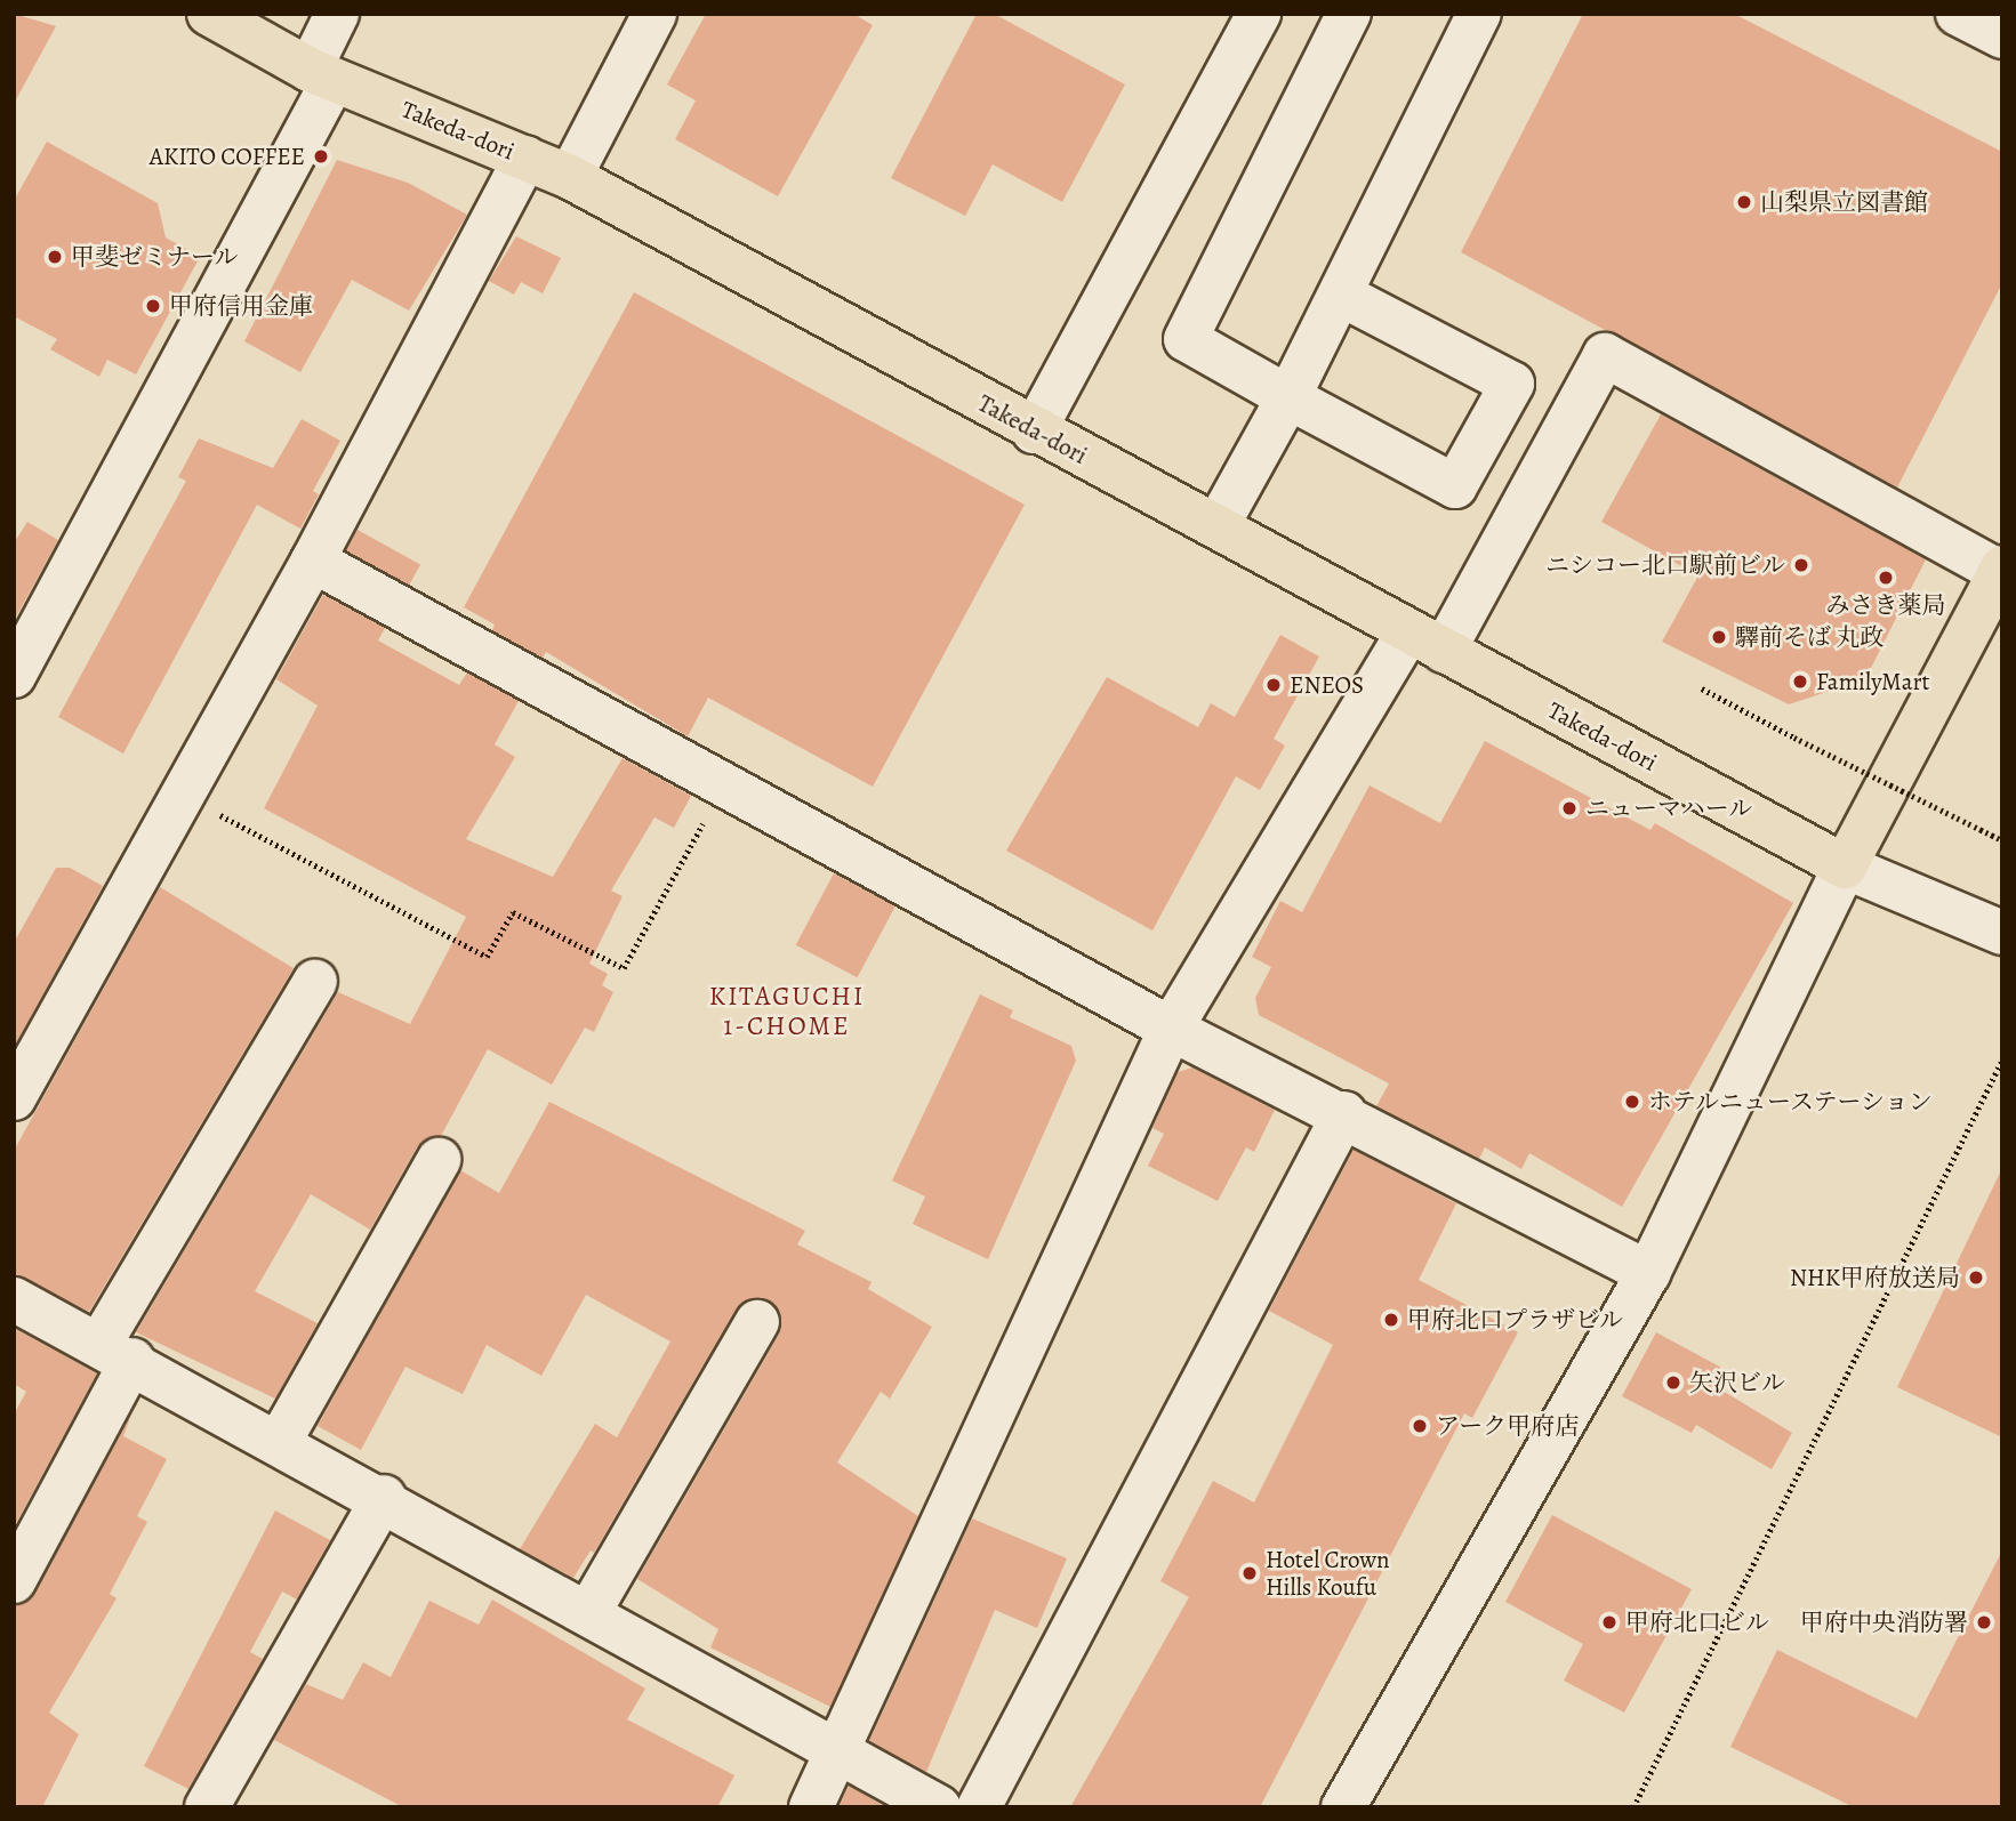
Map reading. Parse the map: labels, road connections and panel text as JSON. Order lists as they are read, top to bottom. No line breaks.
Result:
{"streets":{"main road":["Takeda-dori"]},"districts":["KITAGUCHI 1-CHOME"],"places":["AKITO COFFEE","山梨県立図書館","甲斐ゼミナール","甲府信用金庫","ニシコー北口駅前ビル","みさき薬局","驛前そば 丸政","FamilyMart","ENEOS","ニューマハール","ホテルニューステーション","NHK甲府放送局","甲府北口プラザビル","矢沢ビル","アーク甲府店","Hotel Crown Hills Koufu","甲府北口ビル","甲府中央消防署"]}
